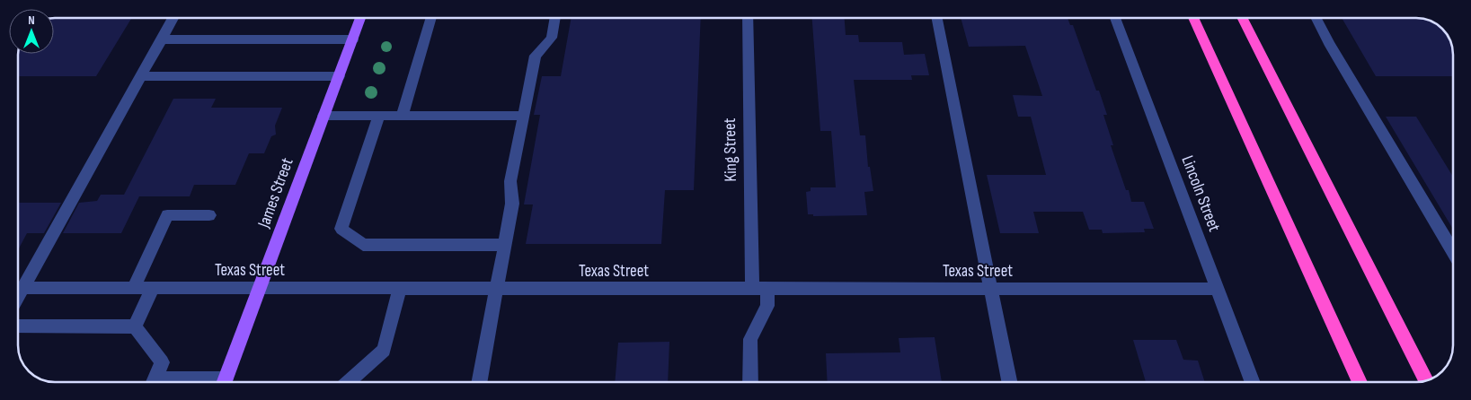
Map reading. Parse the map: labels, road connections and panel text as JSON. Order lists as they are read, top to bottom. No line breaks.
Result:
{"streets":{"main road":["James Street"],"street":["King Street","Lincoln Street","Texas Street"]},"crossings":[["King Street","Texas Street"],["James Street","Texas Street"],["Lincoln Street","Texas Street"]],"north":"top"}
